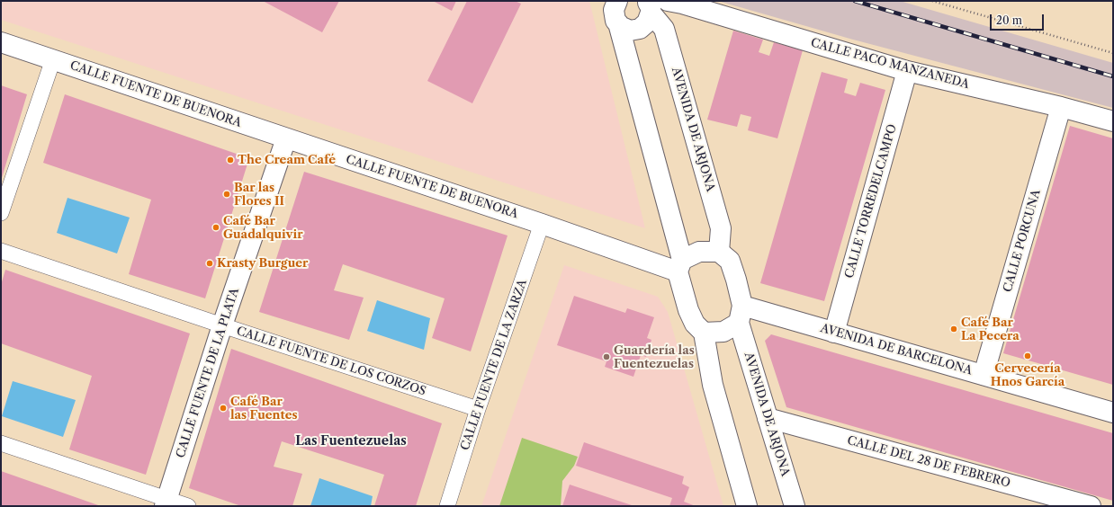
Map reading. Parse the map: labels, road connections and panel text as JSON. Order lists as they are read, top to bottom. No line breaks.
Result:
{"streets":{"street":["CALLE PACO MANZANEDA","CALLE FUENTE DE BUENORA","AVENIDA DE ARJONA","CALLE TORREDELCAMPO","CALLE PORCUNA","AVENIDA DE BARCELONA","CALLE FUENTE DE LOS CORZOS","CALLE FUENTE DE LA ZARZA","CALLE FUENTE DE LA PLATA","CALLE DEL 28 DE FEBRERO"]},"crossings":[["CALLE PACO MANZANEDA","CALLE TORREDELCAMPO"],["CALLE PACO MANZANEDA","CALLE PORCUNA"],["CALLE FUENTE DE BUENORA","AVENIDA DE ARJONA"],["CALLE FUENTE DE BUENORA","AVENIDA DE BARCELONA"],["CALLE FUENTE DE BUENORA","CALLE FUENTE DE LA ZARZA"],["CALLE FUENTE DE BUENORA","CALLE FUENTE DE LA PLATA"],["AVENIDA DE ARJONA","AVENIDA DE BARCELONA"],["AVENIDA DE ARJONA","CALLE DEL 28 DE FEBRERO"],["CALLE TORREDELCAMPO","AVENIDA DE BARCELONA"],["CALLE PORCUNA","AVENIDA DE BARCELONA"],["CALLE FUENTE DE LOS CORZOS","CALLE FUENTE DE LA ZARZA"],["CALLE FUENTE DE LOS CORZOS","CALLE FUENTE DE LA PLATA"]],"districts":["Las Fuentezuelas"],"places":["The Cream Café","Bar las Flores II","Café Bar Guadalquivir","Krasty Burguer","Café Bar La Pecera","Cervecería Hnos García","Guardería las Fuentezuelas","Café Bar las Fuentes"],"scale_bar":"20 m"}
